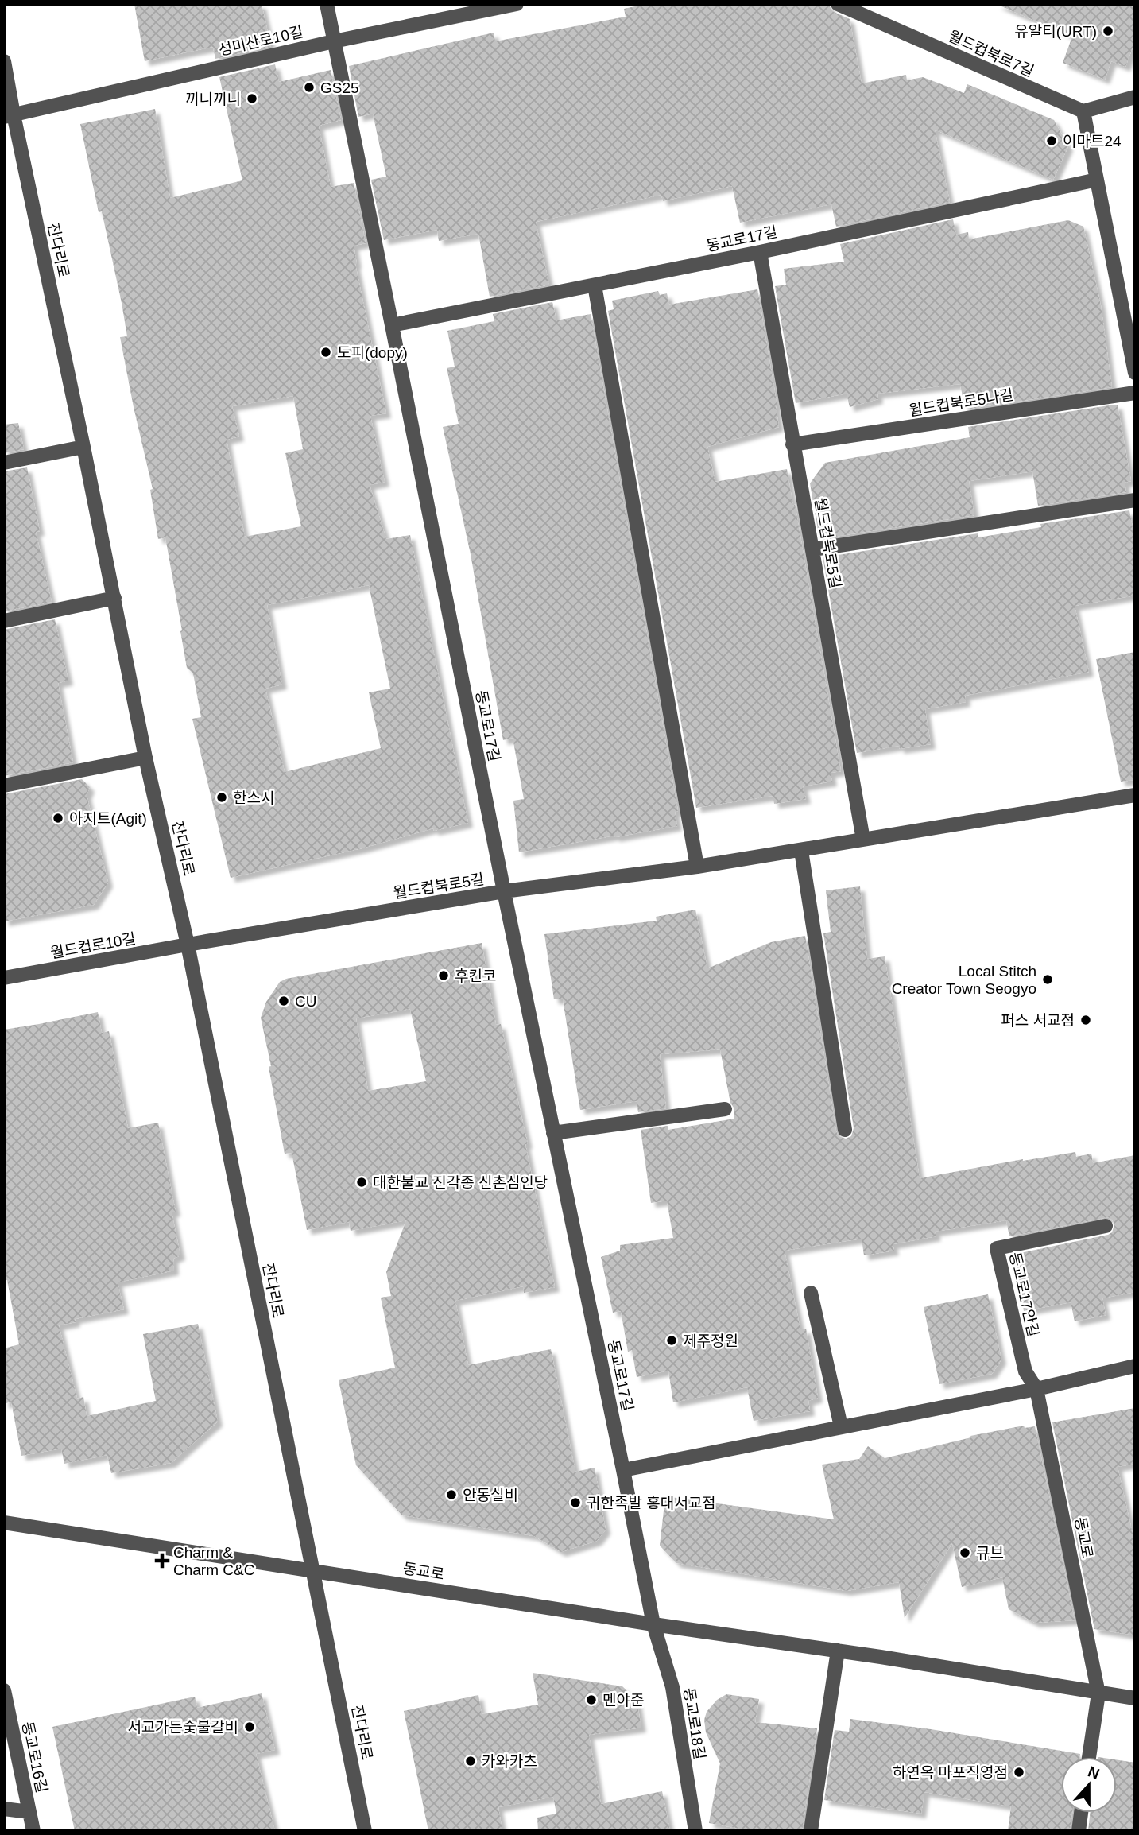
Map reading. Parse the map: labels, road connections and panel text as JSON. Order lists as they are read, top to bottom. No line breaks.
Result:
{"streets":{"street":["성미산로10길","월드컵북로7길","동교로17길","잔다리로","월드컵북로5나길","월드컵북로5길","월드컵로10길","동교로17안길","동교로","동교로18길","동교로16길"]},"crossings":[["성미산로10길","동교로17길"],["성미산로10길","잔다리로"],["동교로17길","월드컵북로5길"],["동교로17길","동교로"],["동교로17길","동교로18길"],["잔다리로","월드컵북로5길"],["잔다리로","월드컵로10길"],["잔다리로","동교로"],["월드컵북로5나길","월드컵북로5길"],["월드컵북로5길","월드컵로10길"],["동교로17안길","동교로"],["동교로","동교로18길"]],"places":{"other":["유알티(URT)","GS25","끼니끼니","이마트24","도피(dopy)","한스시","아지트(Agit)","후킨코","Local Stitch Creator Town Seogyo","CU","퍼스 서교점","대한불교 진각종 신촌심인당","제주정원","안동실비","귀한족발 홍대서교점","큐브","멘야준","서교가든숯불갈비","카와카츠","하연옥 마포직영점"],"health":["Charm & Charm C&C"]},"north":"top"}
